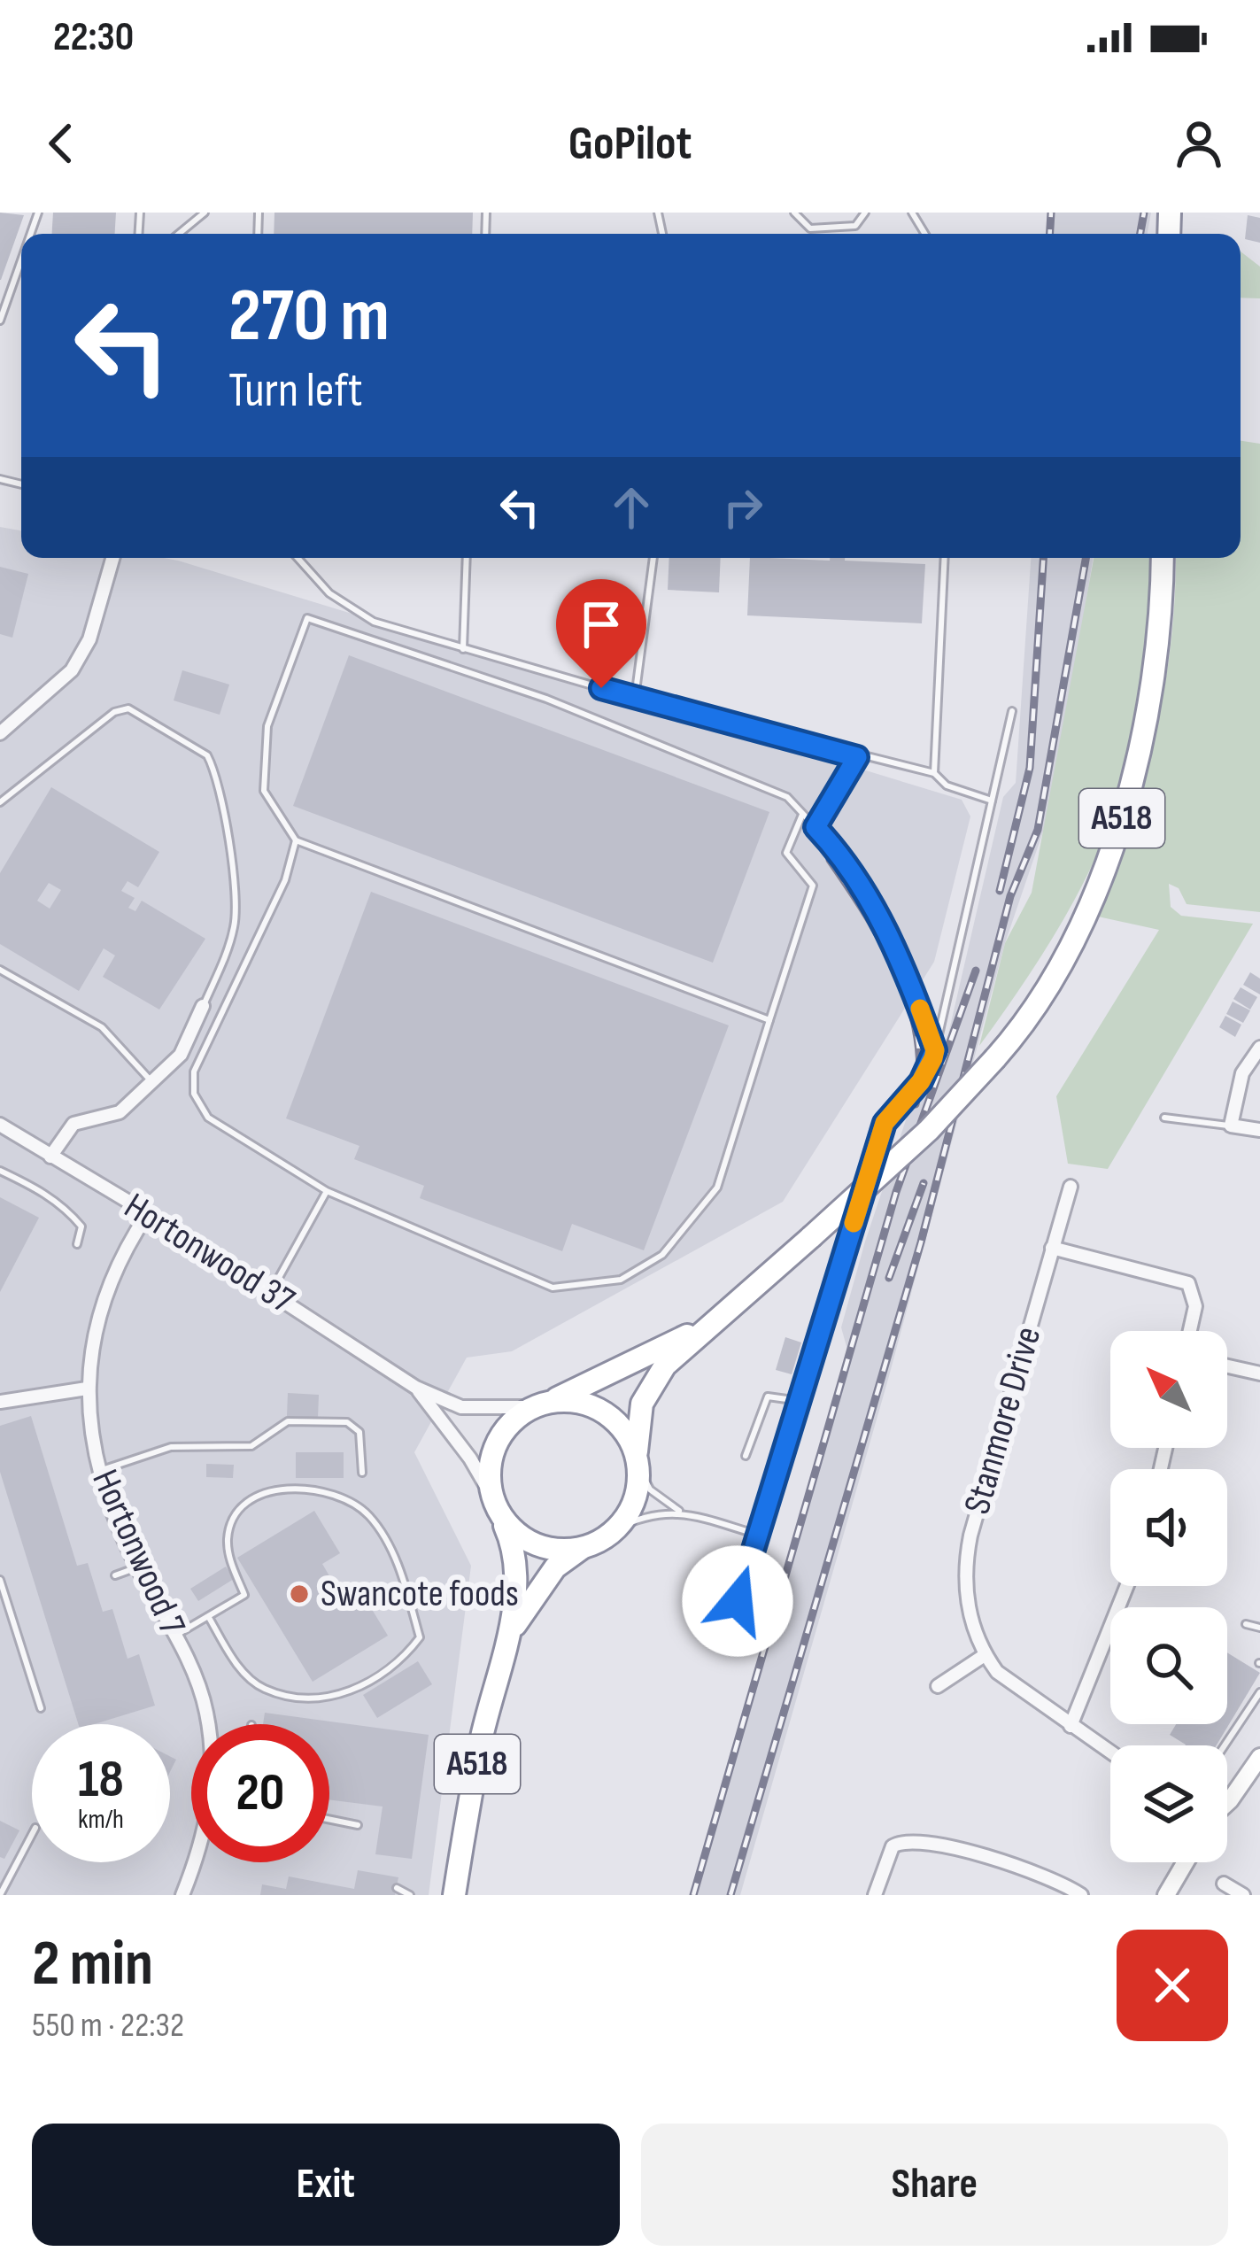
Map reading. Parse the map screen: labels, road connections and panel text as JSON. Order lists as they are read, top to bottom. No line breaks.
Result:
{"streets":{"highway":["A518"],"street":["Hortonwood 37","Stanmore Drive","Hortonwood 7"]},"crossings":[["A518","Hortonwood 37"],["Hortonwood 37","Hortonwood 7"]],"places":["Swancote foods"],"north":"top left","page":{"status":"22:30","header":"GoPilot","turn":["270 m","Turn left"],"speed":"18 km/h","limit":"20","heading":["2 min","550 m · 22:32"],"buttons":["Exit","Share"]}}
